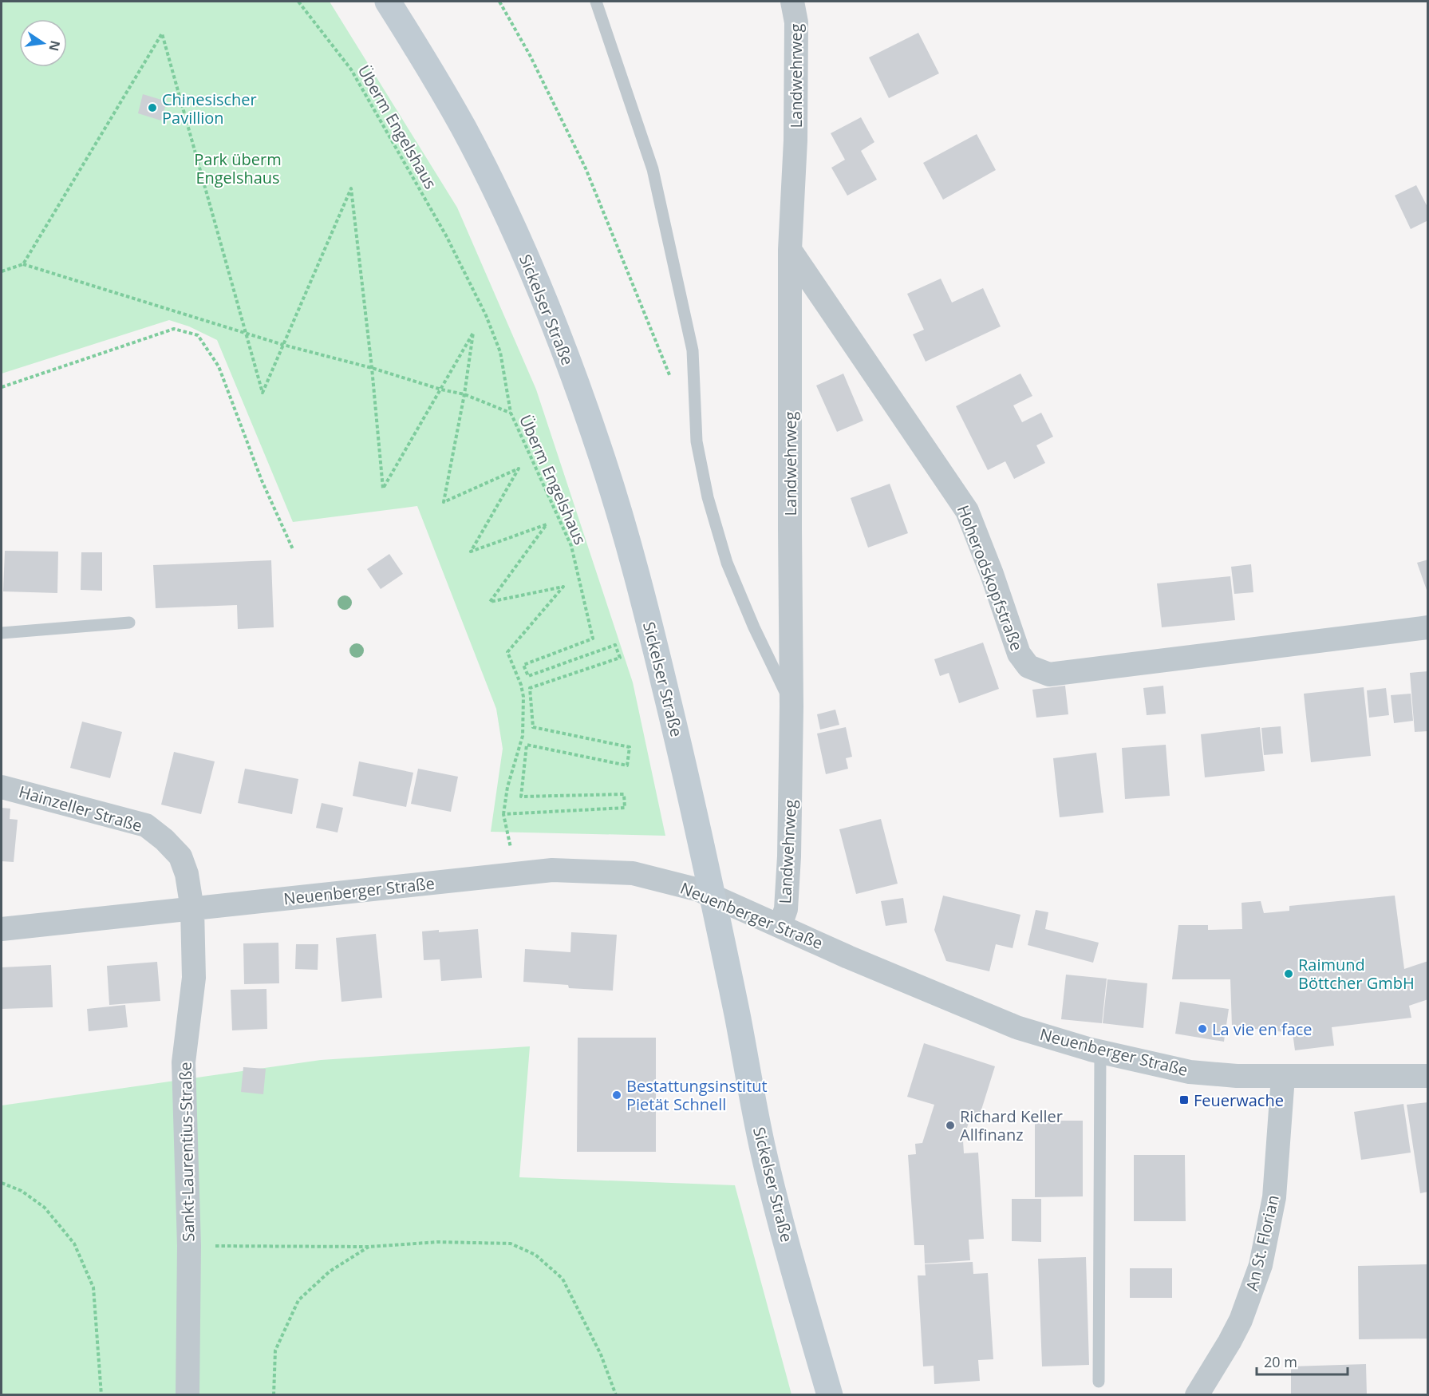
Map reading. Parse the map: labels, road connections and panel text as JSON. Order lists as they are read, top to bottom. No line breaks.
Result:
{"streets":{"main road":["Sickelser Straße"],"street":["Landwehrweg","Hoherodskopfstraße","Hainzeller Straße","Neuenberger Straße","Sankt-Laurentius-Straße","An St. Florian"],"path":["Überm Engelshaus"]},"crossings":[["Landwehrweg","Hoherodskopfstraße"],["Landwehrweg","Neuenberger Straße"],["Hainzeller Straße","Neuenberger Straße"],["Hainzeller Straße","Sankt-Laurentius-Straße"],["Neuenberger Straße","Sankt-Laurentius-Straße"],["Neuenberger Straße","An St. Florian"]],"parks":["Park überm Engelshaus"],"places":{"other":["Chinesischer Pavillion","Raimund Böttcher GmbH","La vie en face","Bestattungsinstitut Pietät Schnell","Richard Keller Allfinanz"],"transit":["Feuerwache"]},"scale_bar":"20 m","north":"right"}
